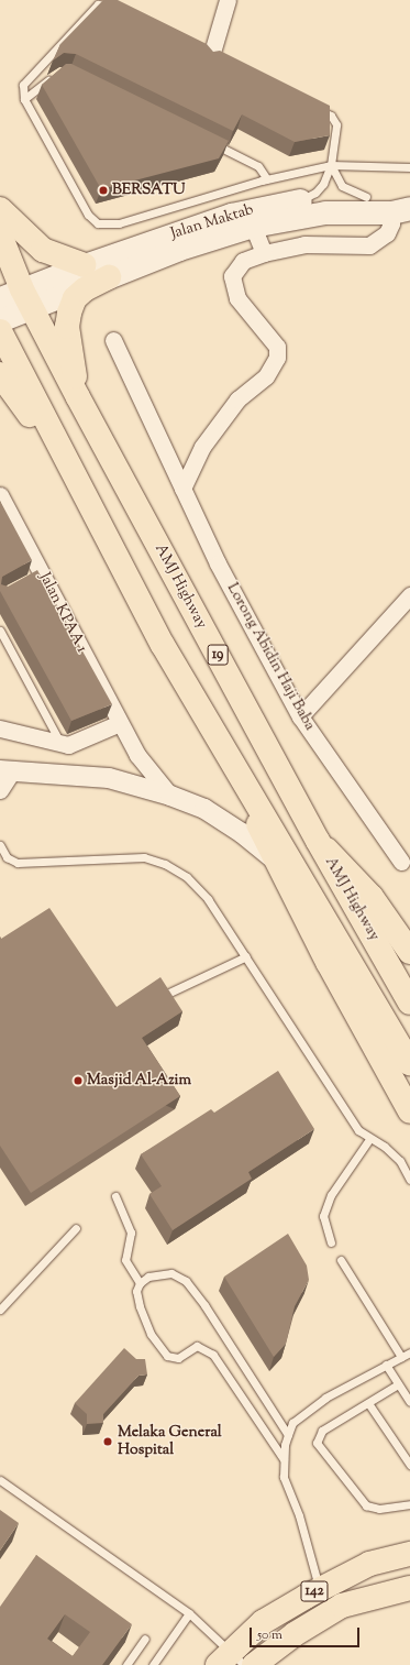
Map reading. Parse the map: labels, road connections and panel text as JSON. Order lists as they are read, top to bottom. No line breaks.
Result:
{"streets":{"main road":["Jalan Maktab","AMJ Highway","19","142"],"street":["Jalan KPAA 1","Lorong Abidin Haji Baba"]},"crossings":[["Jalan Maktab","AMJ Highway"]],"places":["BERSATU","Masjid Al-Azim","Melaka General Hospital"],"scale_bar":"50 m"}
